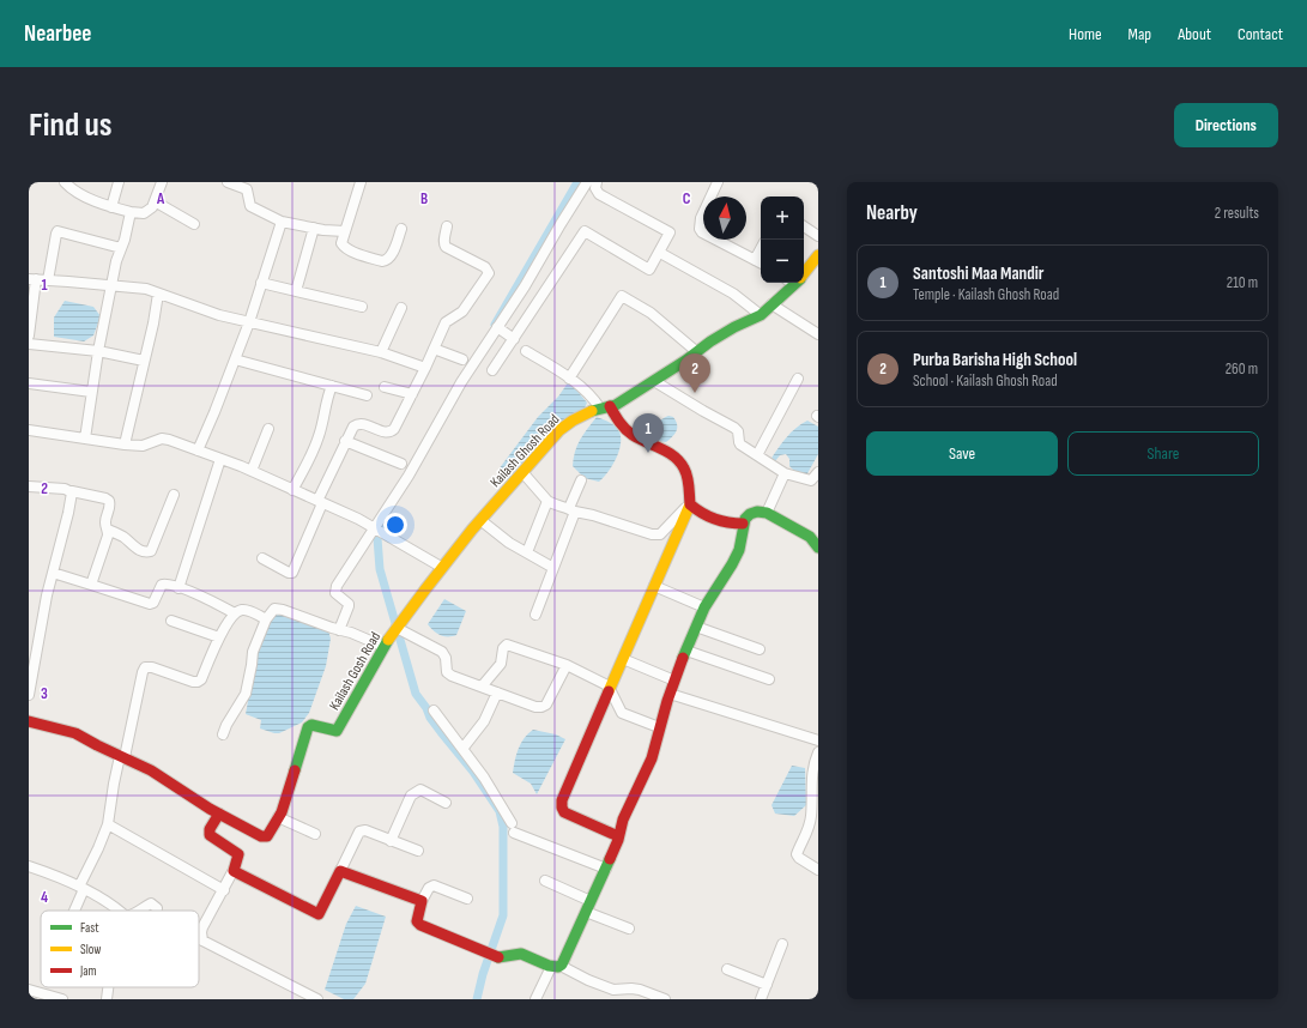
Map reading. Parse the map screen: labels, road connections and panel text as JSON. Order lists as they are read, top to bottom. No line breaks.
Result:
{"streets":{"street":["Kailash Ghosh Road","Kailash Gosh Road"]},"crossings":[["Kailash Ghosh Road","Kailash Gosh Road"]],"legend":["Fast","Slow","Jam"],"north":"top","page":{"header":"Nearbee","nav":["Home","Map","About","Contact"],"buttons":["Directions",["Save","Share"]],"title":"Find us","heading":["Nearby","2 results"],"map_buttons":["+","−"],"list":[{"mark":"1","name":"Santoshi Maa Mandir","note":"Temple · Kailash Ghosh Road","value":"210 m"},{"mark":"2","name":"Purba Barisha High School","note":"School · Kailash Ghosh Road","value":"260 m"}],"pins":["2","1"]},"grid":{"columns":["A","B","C"],"rows":["1","2","3","4"]}}
